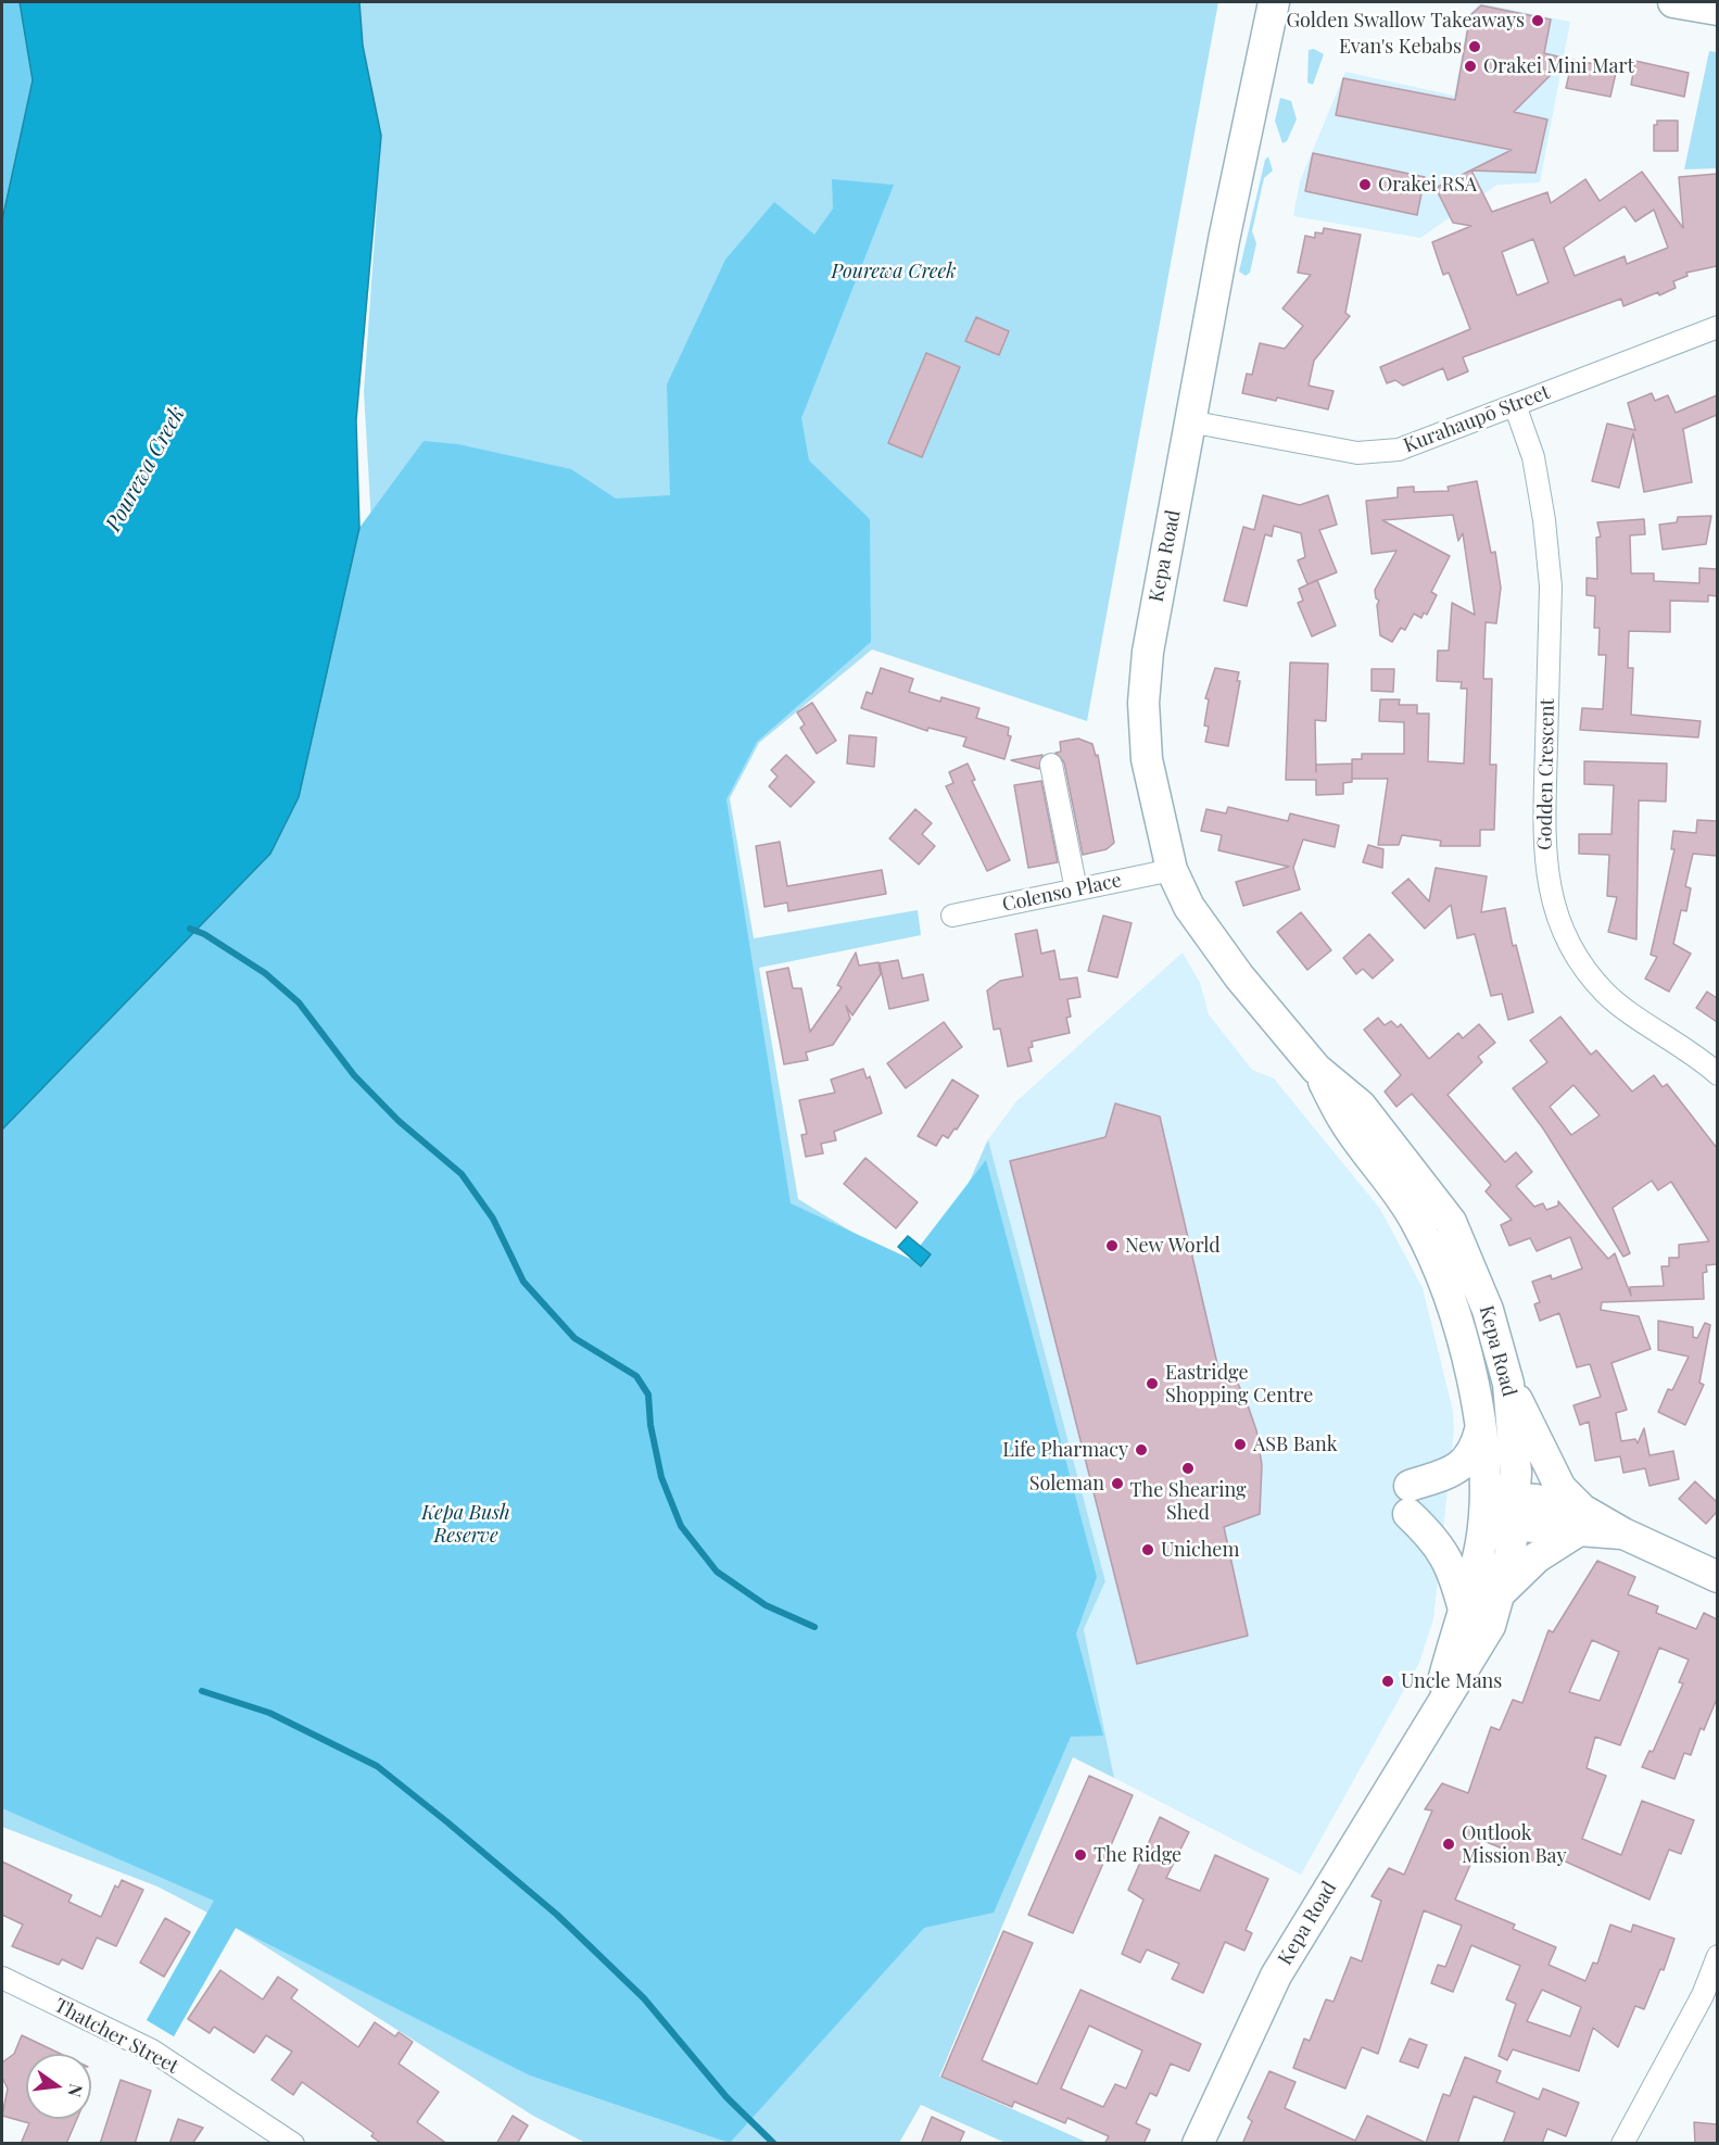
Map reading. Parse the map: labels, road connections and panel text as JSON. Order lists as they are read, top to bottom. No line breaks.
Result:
{"streets":{"main road":["Kepa Road"],"street":["Kurahaupō Street","Godden Crescent","Colenso Place","Thatcher Street"]},"crossings":[["Kurahaupō Street","Kepa Road"],["Kurahaupō Street","Godden Crescent"],["Kepa Road","Colenso Place"]],"water":["Pourewa Creek"],"parks":["Pourewa Creek","Kepa Bush Reserve"],"places":["Golden Swallow Takeaways","Evan's Kebabs","Orakei Mini Mart","Orakei RSA","New World","Eastridge Shopping Centre","ASB Bank","Life Pharmacy","The Shearing Shed","Soleman","Unichem","Uncle Mans","Outlook Mission Bay","The Ridge"],"north":"right"}
